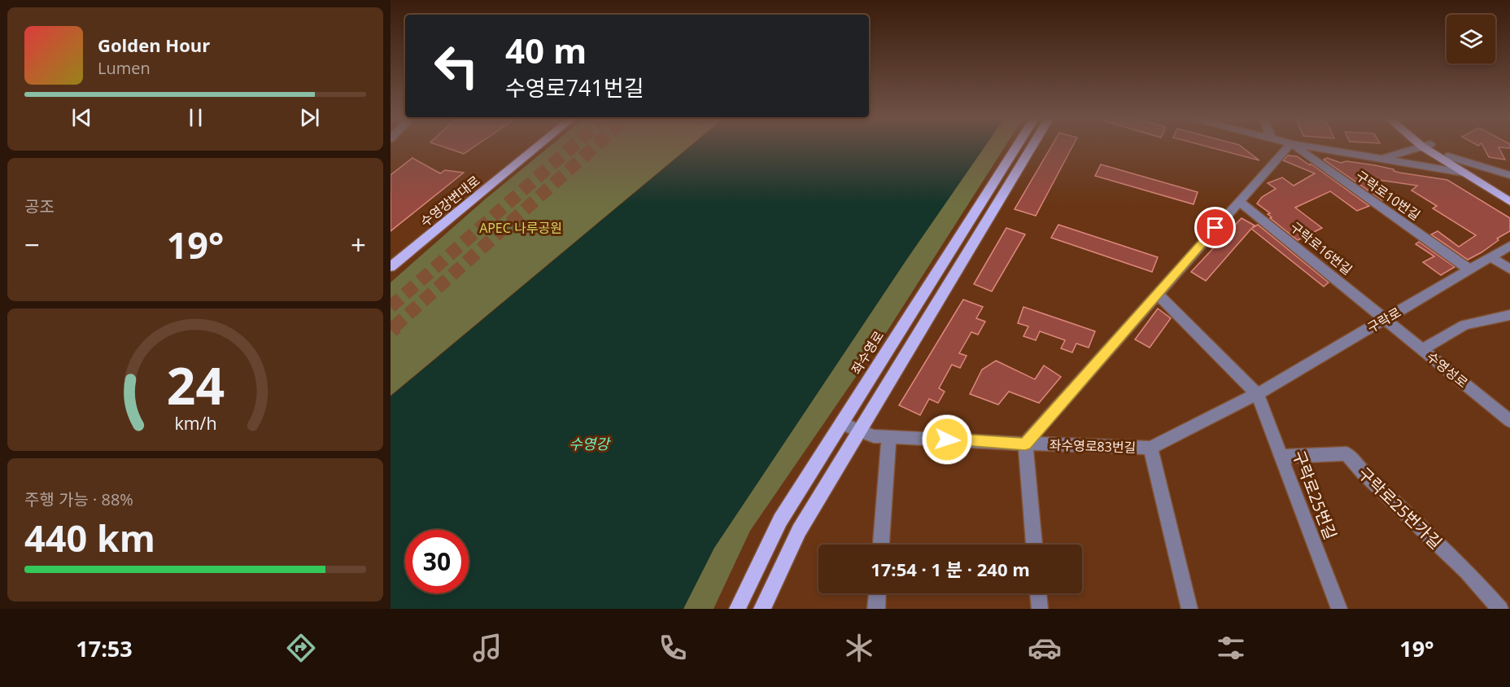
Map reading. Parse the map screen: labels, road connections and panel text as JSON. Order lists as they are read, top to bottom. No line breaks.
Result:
{"streets":{"main road":["수영강변대로","좌수영로"],"street":["구락로10번길","구락로16번길","구락로","수영성로","좌수영로83번길","구락로25번길","구락로25번가길"]},"crossings":[["구락로10번길","구락로"],["구락로16번길","구락로"],["구락로16번길","수영성로"],["구락로","수영성로"],["구락로","좌수영로83번길"],["구락로","구락로25번길"],["좌수영로","좌수영로83번길"],["구락로25번길","구락로25번가길"]],"water":["수영강"],"parks":["APEC 나루공원"],"page":{"turn":["40 m","수영로741번길"],"song":["Golden Hour","Lumen"],"tile":["공조",["주행 가능 · 88%","440 km"]],"heat":["−","19°","+"],"limit":"30","trip":"17:54 · 1 분 · 240 m","tabs":["17:53","19°"],"gauge":["24","km/h"]}}
